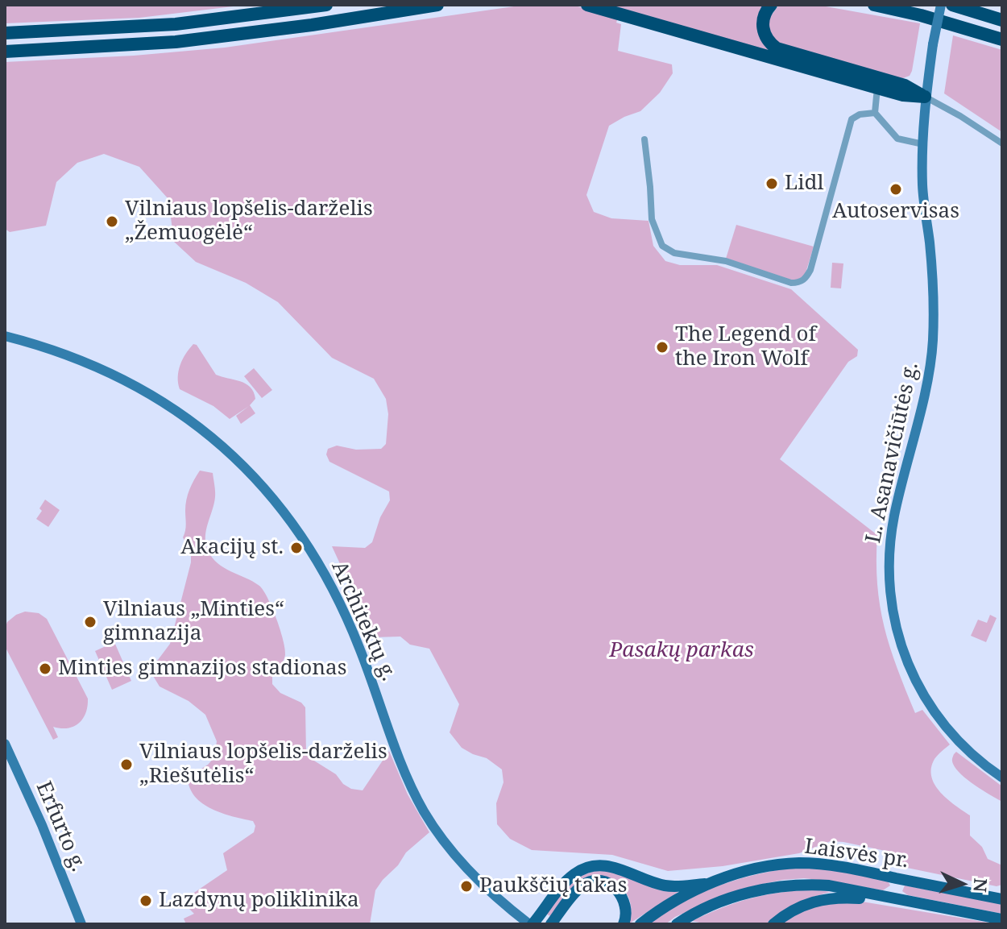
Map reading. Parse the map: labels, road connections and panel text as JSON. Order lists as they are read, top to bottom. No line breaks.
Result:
{"streets":{"main road":["Laisvės pr."],"street":["L. Asanavičiūtės g.","Architektų g.","Erfurto g."]},"parks":["Pasakų parkas"],"places":["Lidl","Autoservisas","Vilniaus lopšelis-darželis „Žemuogėlė“","The Legend of the Iron Wolf","Akacijų st.","Vilniaus „Minties“ gimnazija","Minties gimnazijos stadionas","Vilniaus lopšelis-darželis „Riešutėlis“","Paukščių takas","Lazdynų poliklinika"],"north":"right"}
